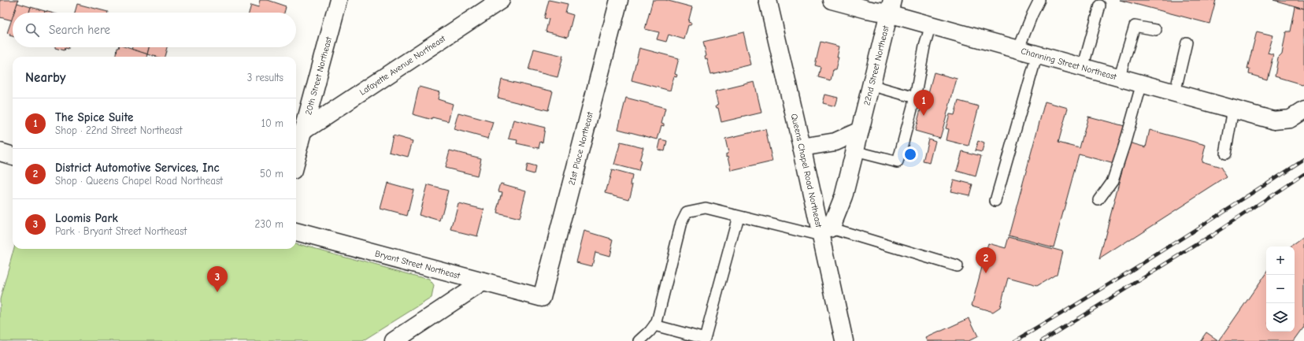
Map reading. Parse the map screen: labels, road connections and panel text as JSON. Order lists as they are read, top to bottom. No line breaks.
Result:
{"streets":{"street":["Channing Street Northeast","Lafayette Avenue Northeast","22nd Street Northeast","20th Street Northeast","21st Place Northeast","Queens Chapel Road Northeast","Bryant Street Northeast"]},"crossings":[["Channing Street Northeast","22nd Street Northeast"],["Lafayette Avenue Northeast","20th Street Northeast"],["22nd Street Northeast","Queens Chapel Road Northeast"],["21st Place Northeast","Bryant Street Northeast"]],"page":{"search":"Search here","heading":["Nearby","3 results"],"pins":["1","2","3"],"list":[{"mark":"1","name":"The Spice Suite","note":"Shop · 22nd Street Northeast","value":"10 m"},{"mark":"2","name":"District Automotive Services, Inc","note":"Shop · Queens Chapel Road Northeast","value":"50 m"},{"mark":"3","name":"Loomis Park","note":"Park · Bryant Street Northeast","value":"230 m"}],"map_buttons":["+","−"]}}
